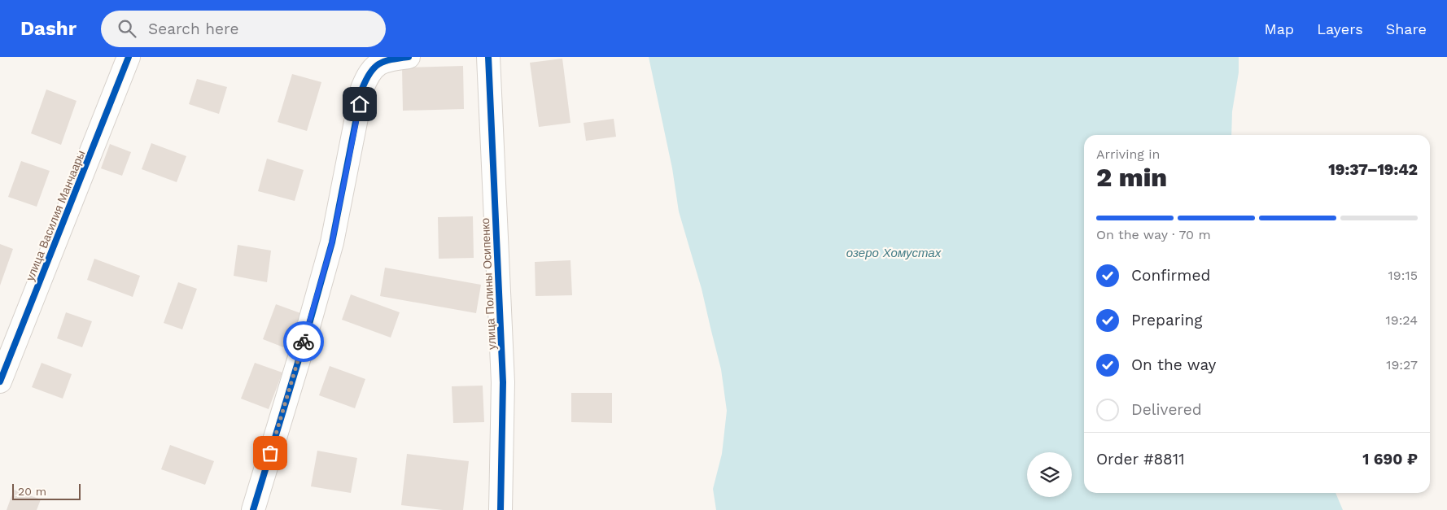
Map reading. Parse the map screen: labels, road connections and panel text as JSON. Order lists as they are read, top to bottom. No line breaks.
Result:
{"streets":{"street":["улица Василия Манчаары","улица Полины Осипенко"]},"water":["озеро Хомустах"],"scale_bar":"20 m","page":{"header":"Dashr","search":"Search here","nav":["Map","Layers","Share"],"heading":["2 min","Arriving in","19:37–19:42"],"panel":["Order #8811","1 690 ₽"],"bar":"On the way · 70 m","list":[["Confirmed","19:15"],["Preparing","19:24"],["On the way","19:27"],"Delivered"],"scale":"20 m"}}
